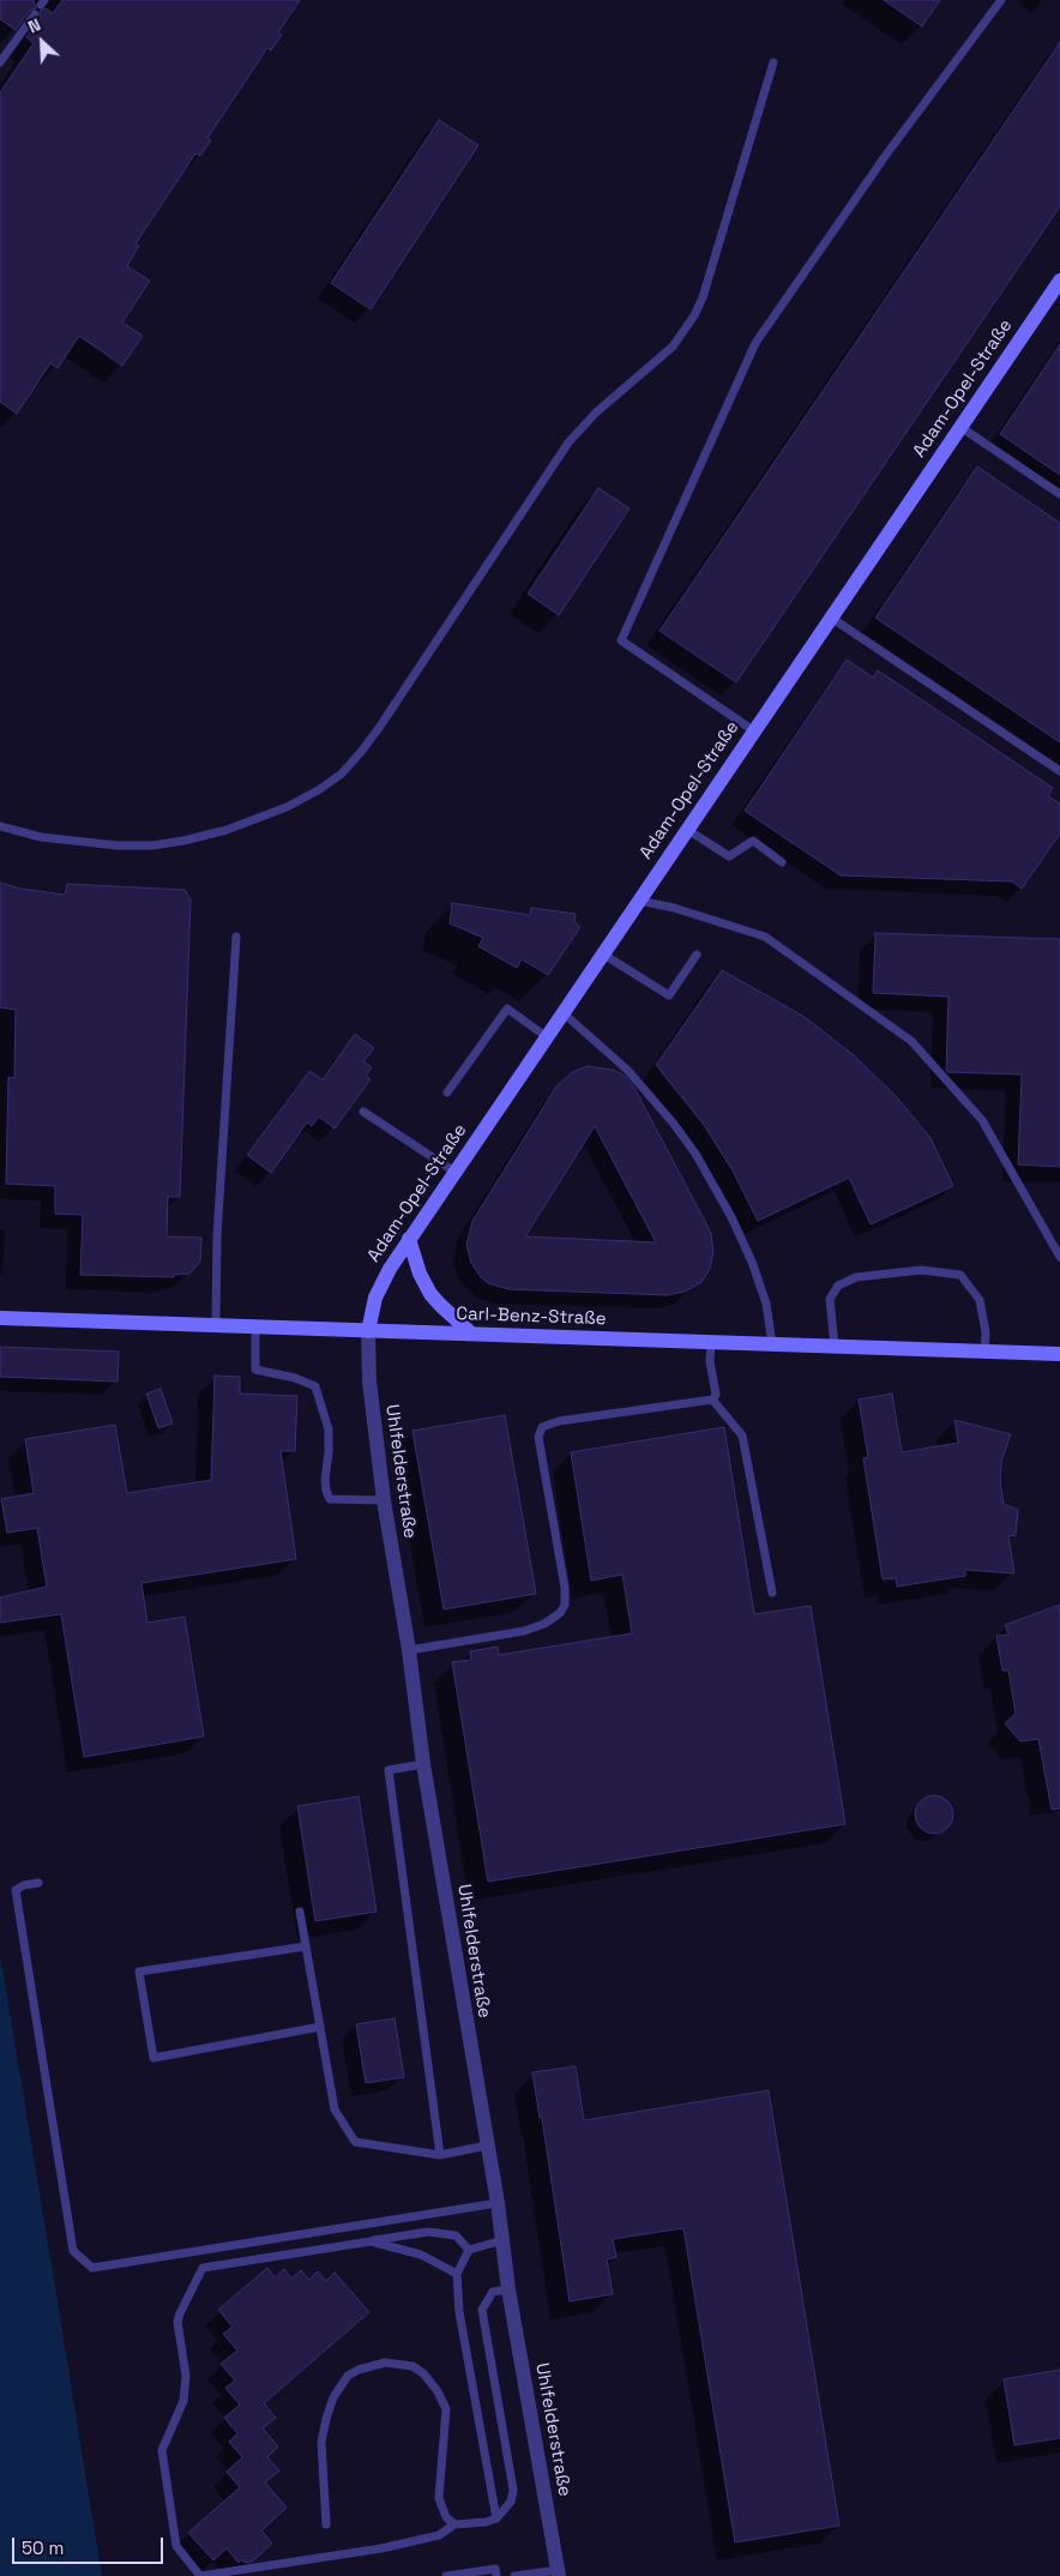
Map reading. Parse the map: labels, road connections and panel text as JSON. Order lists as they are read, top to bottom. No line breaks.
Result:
{"streets":{"main road":["Adam-Opel-Straße","Carl-Benz-Straße"],"street":["Uhlfelderstraße"]},"crossings":[["Adam-Opel-Straße","Carl-Benz-Straße"],["Adam-Opel-Straße","Uhlfelderstraße"],["Carl-Benz-Straße","Uhlfelderstraße"]],"scale_bar":"50 m","north":"top left"}
